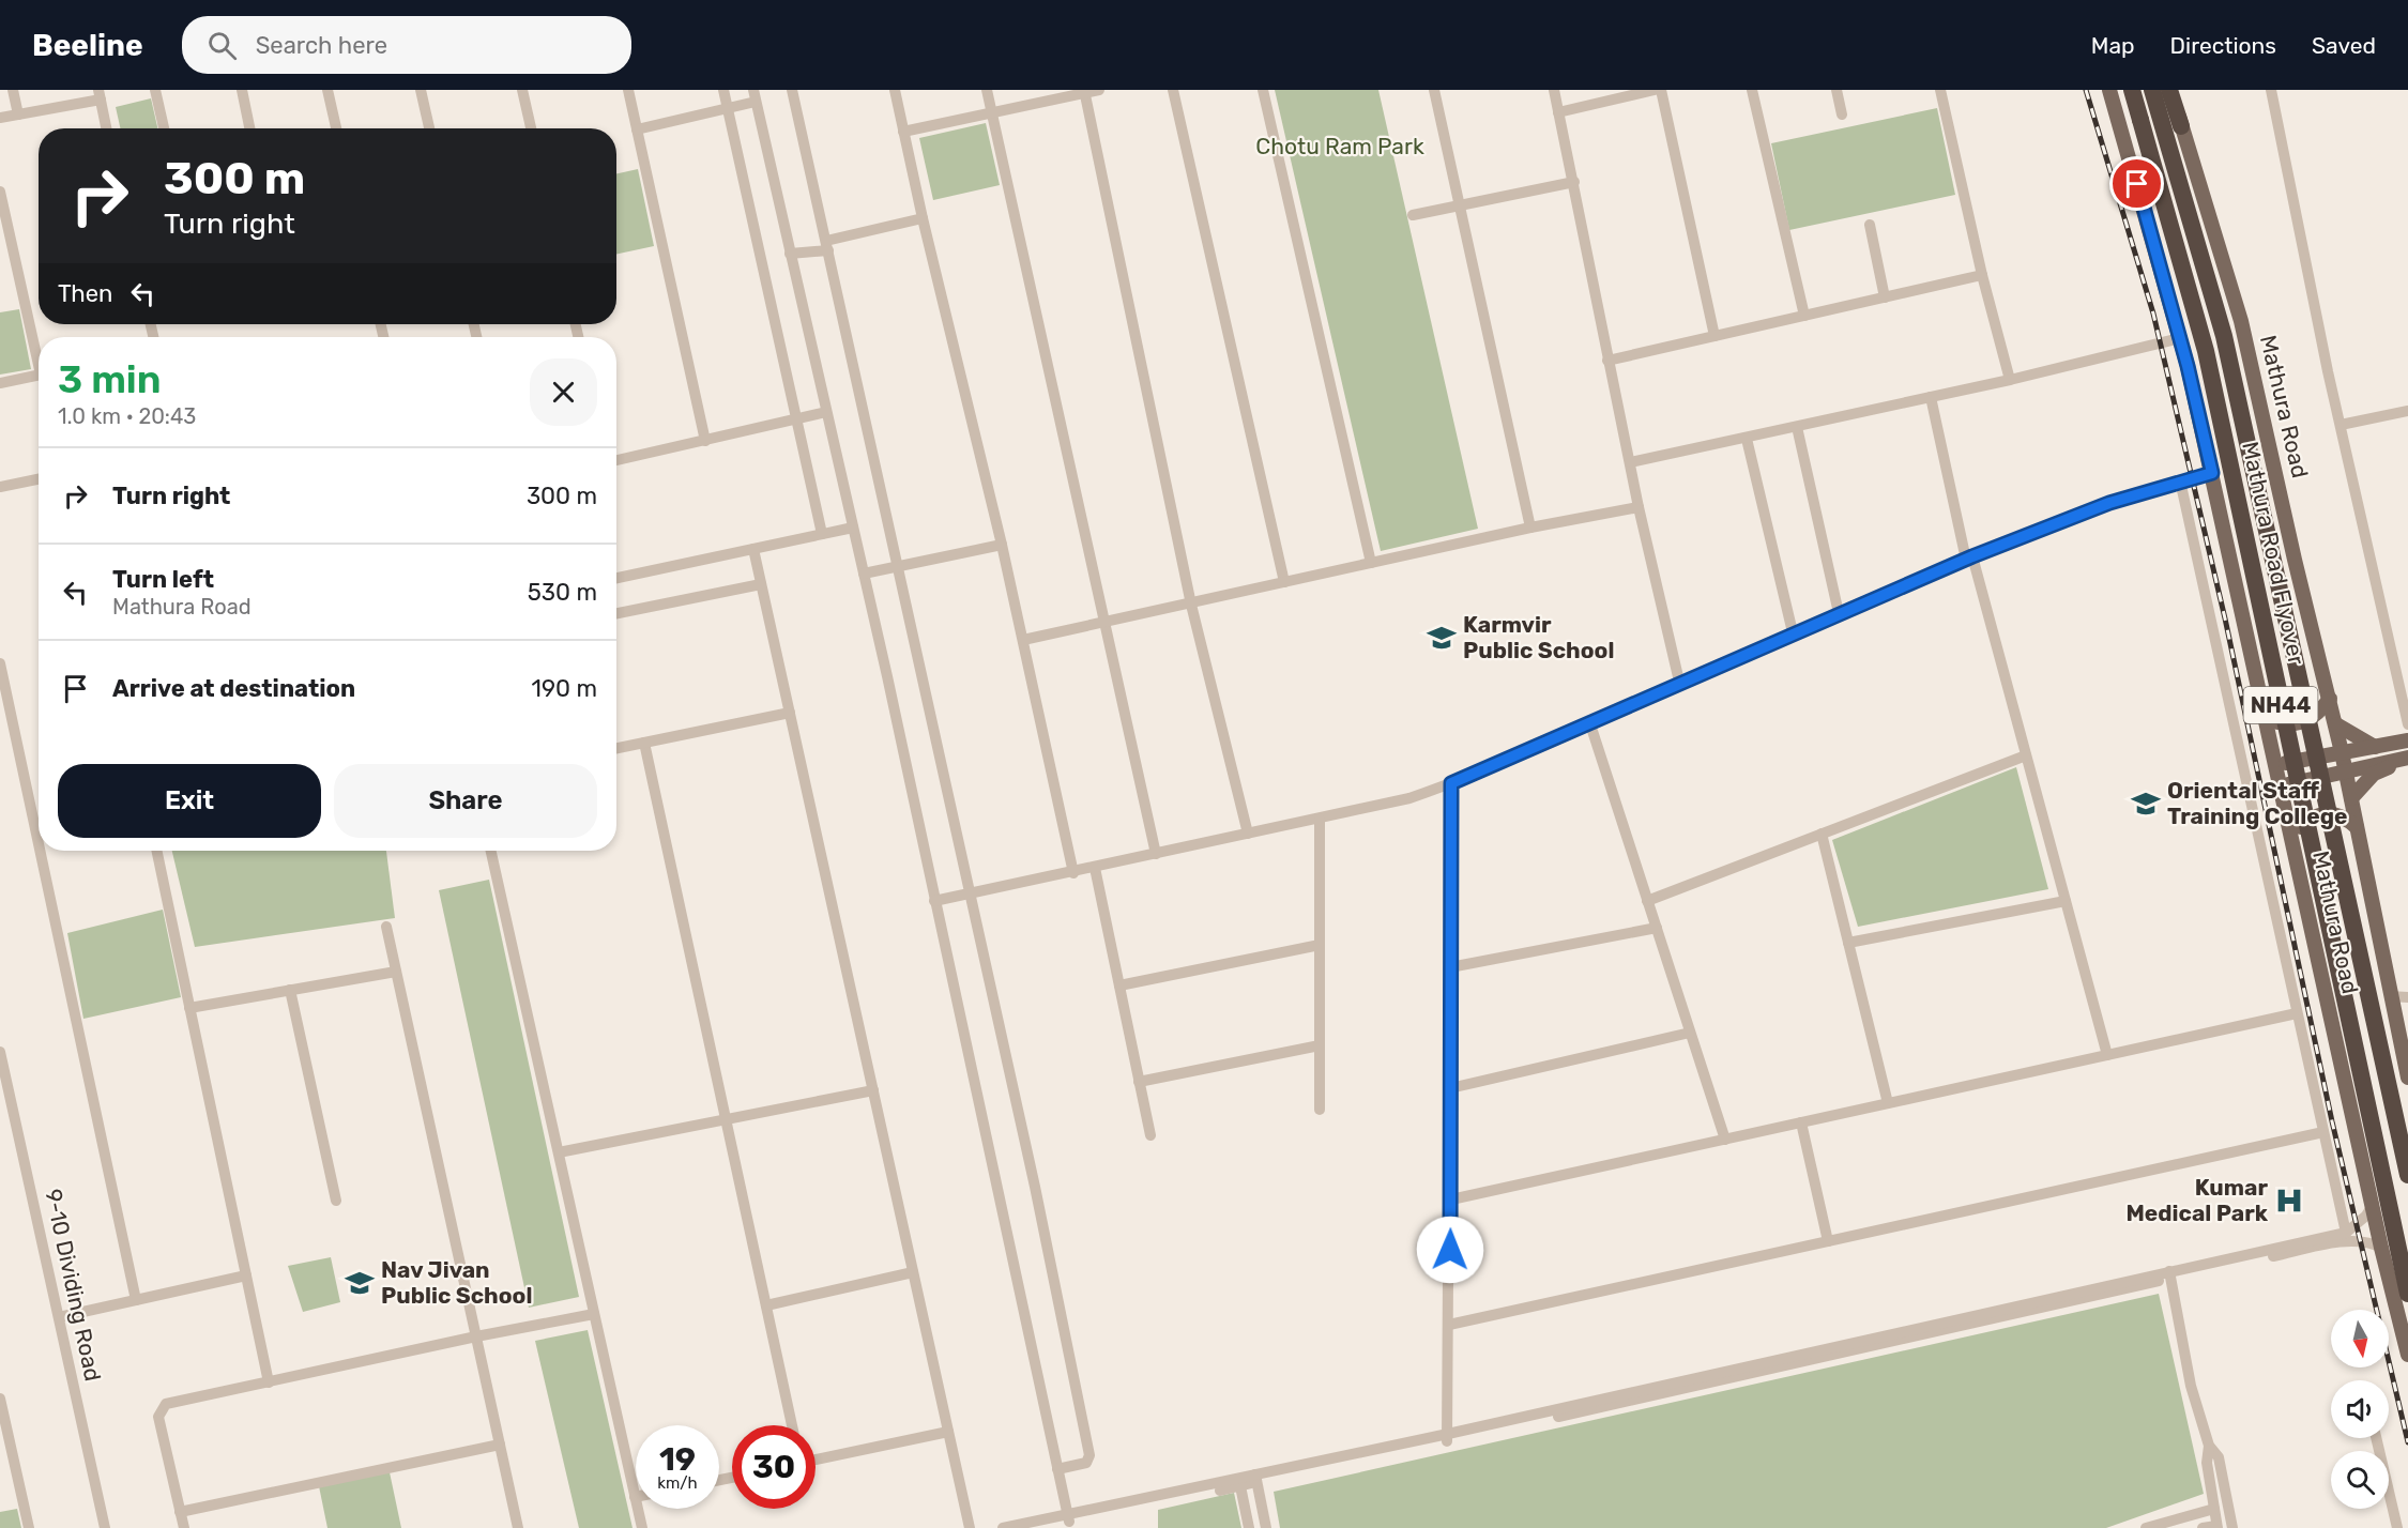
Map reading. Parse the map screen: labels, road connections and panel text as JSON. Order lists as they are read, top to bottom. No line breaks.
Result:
{"streets":{"highway":["Mathura Road Flyover","NH44"],"main road":["Mathura Road"],"street":["9-10 Dividing Road"]},"parks":["Chotu Ram Park"],"places":{"school or university":["Karmvir Public School","Oriental Staff Training College","Nav Jivan Public School"],"hospital":["Kumar Medical Park"]},"north":"bottom","page":{"header":"Beeline","search":"Search here","nav":["Map","Directions","Saved"],"turn":["300 m","Turn right"],"then":"Then","heading":["3 min","1.0 km · 20:43"],"list":[{"name":"Turn right","value":"300 m"},{"name":"Turn left","note":"Mathura Road","value":"530 m"},{"name":"Arrive at destination","value":"190 m"}],"buttons":["Exit","Share"],"speed":"19 km/h","limit":"30"}}
